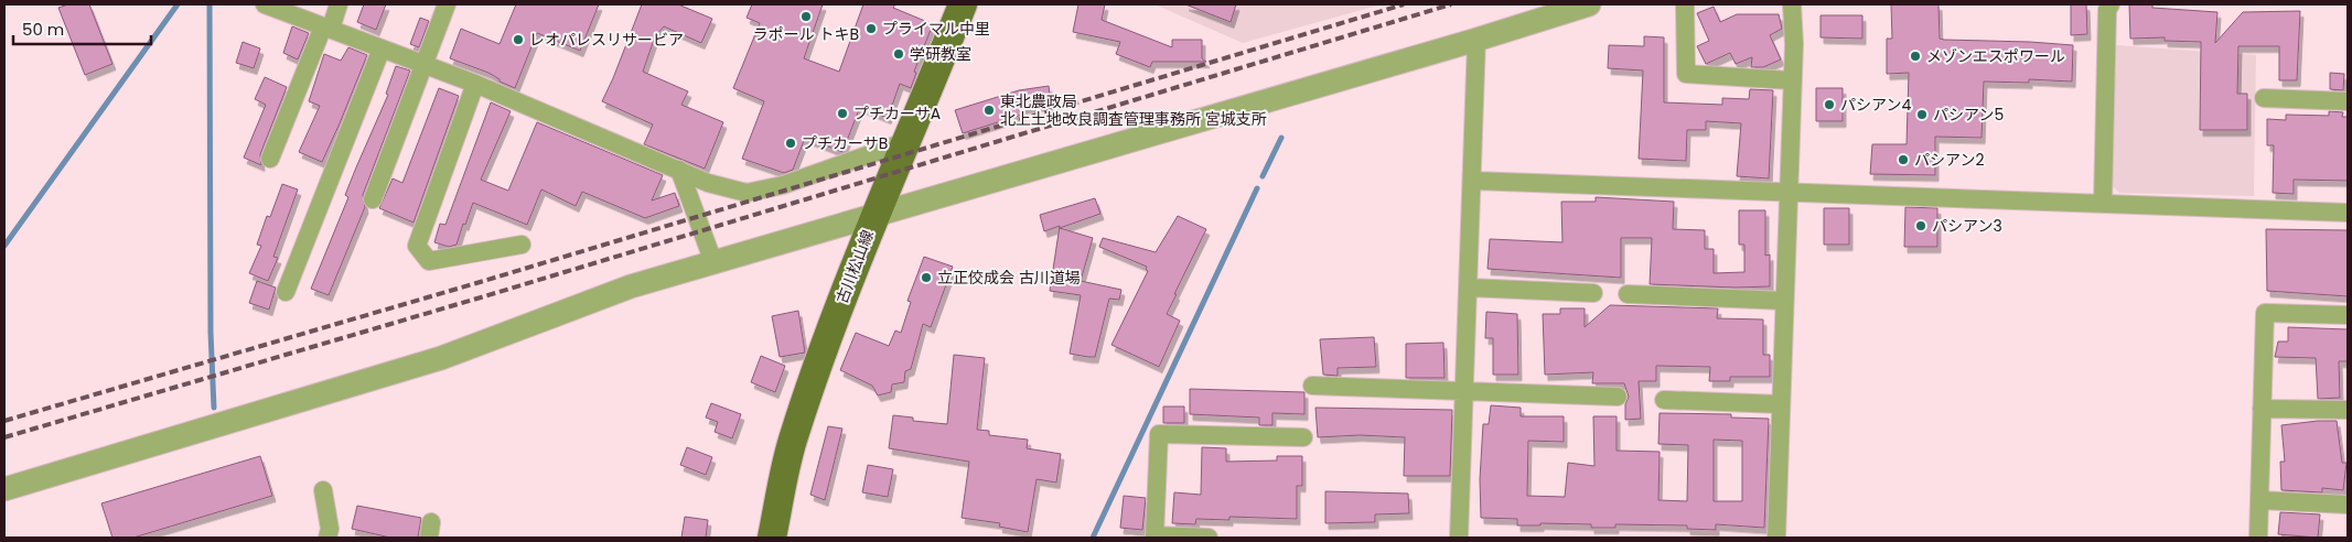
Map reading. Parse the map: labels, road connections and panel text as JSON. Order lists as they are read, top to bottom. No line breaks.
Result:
{"streets":{"main road":["古川松山線"]},"places":["ラポール トキB","プライマル中里","レオパレスリサービア","学研教室","メゾンエスポワール","パシアン4","東北農政局 北上土地改良調査管理事務所 宮城支所","プチカーサA","パシアン5","プチカーサB","パシアン2","パシアン3","立正佼成会 古川道場"],"scale_bar":"50 m"}
